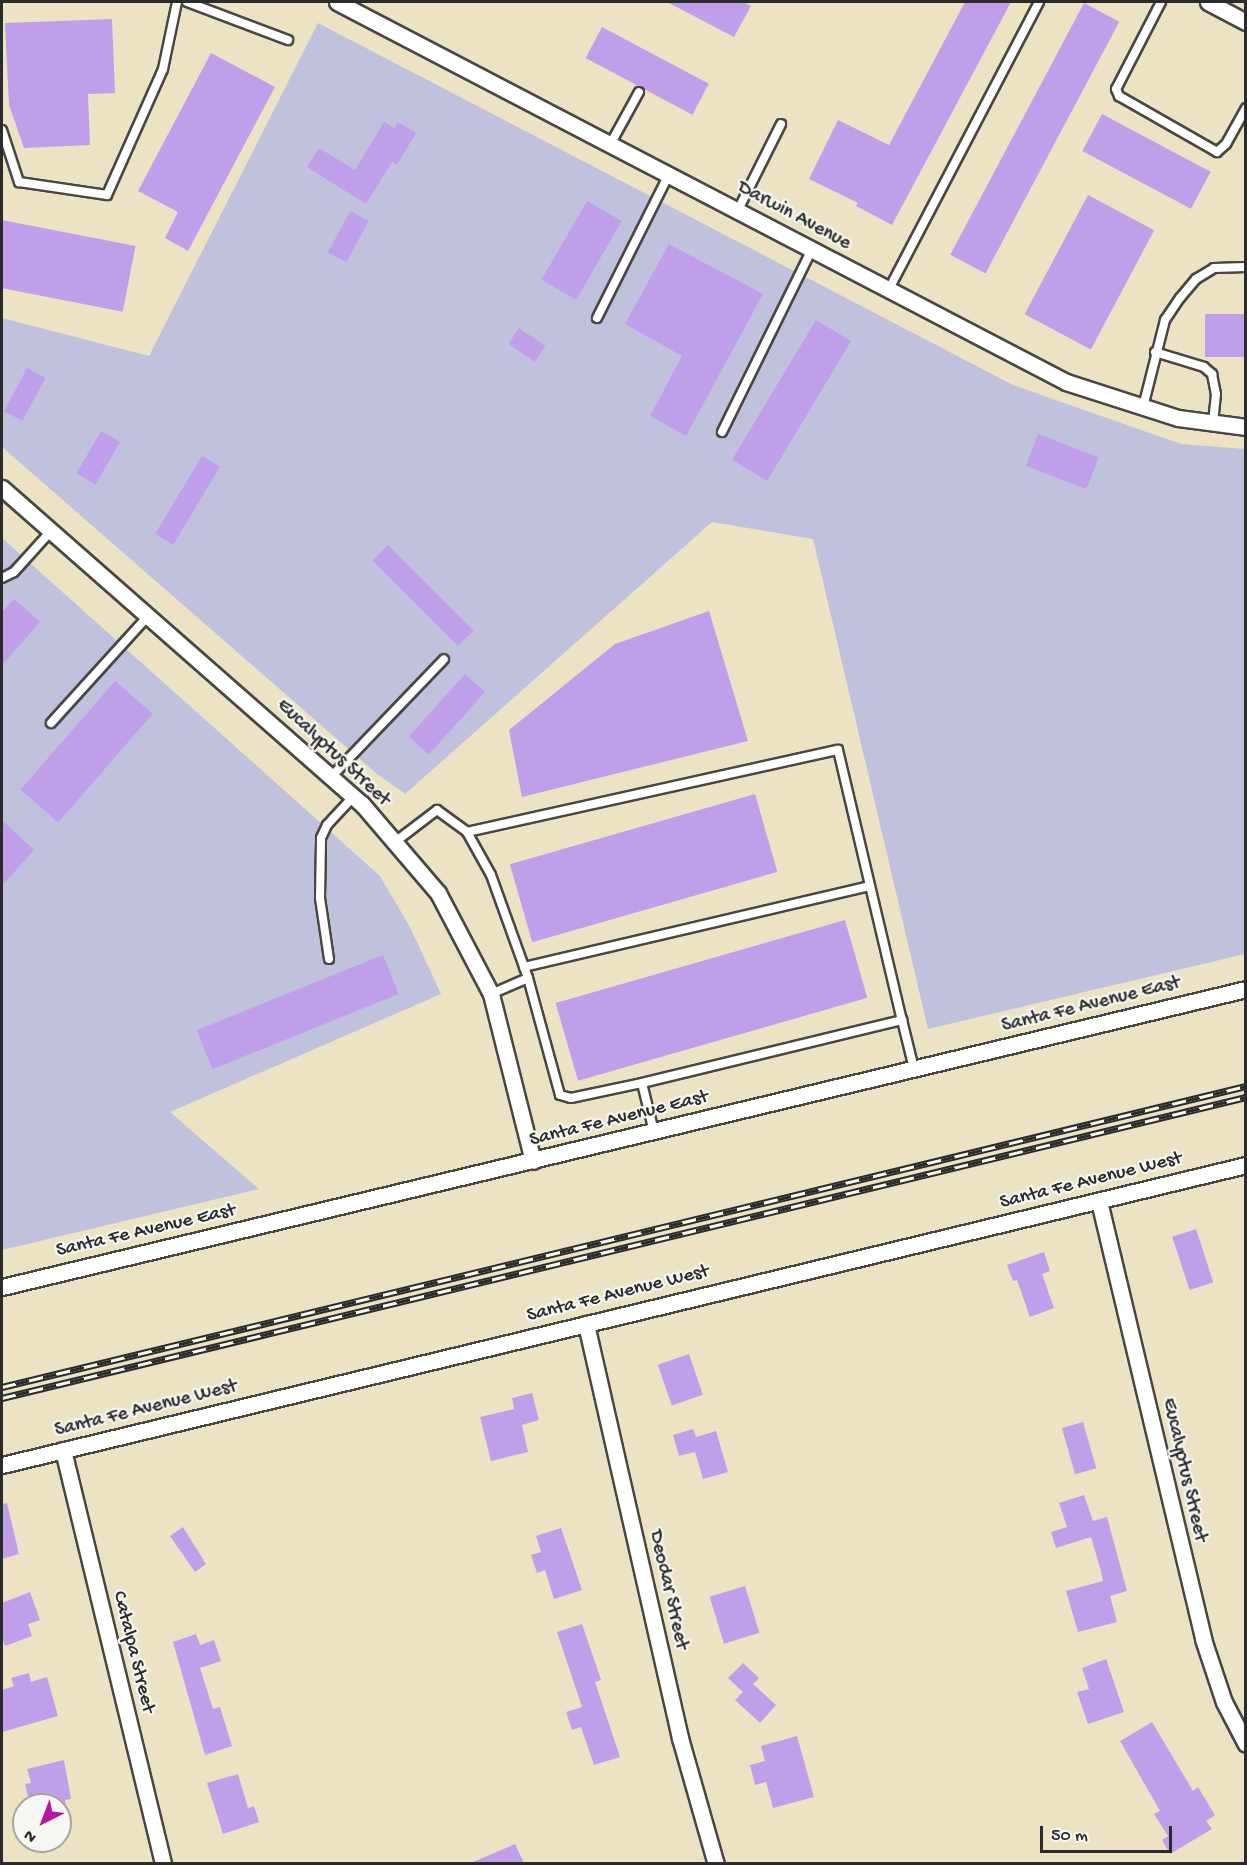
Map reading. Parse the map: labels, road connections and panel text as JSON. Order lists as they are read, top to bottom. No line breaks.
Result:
{"streets":{"street":["Darwin Avenue","Eucalyptus Street","Santa Fe Avenue East","Santa Fe Avenue West","Deodar Street","Catalpa Street"]},"crossings":[["Eucalyptus Street","Santa Fe Avenue East"],["Eucalyptus Street","Santa Fe Avenue West"],["Santa Fe Avenue West","Deodar Street"],["Santa Fe Avenue West","Catalpa Street"]],"scale_bar":"50 m","north":"bottom left"}
